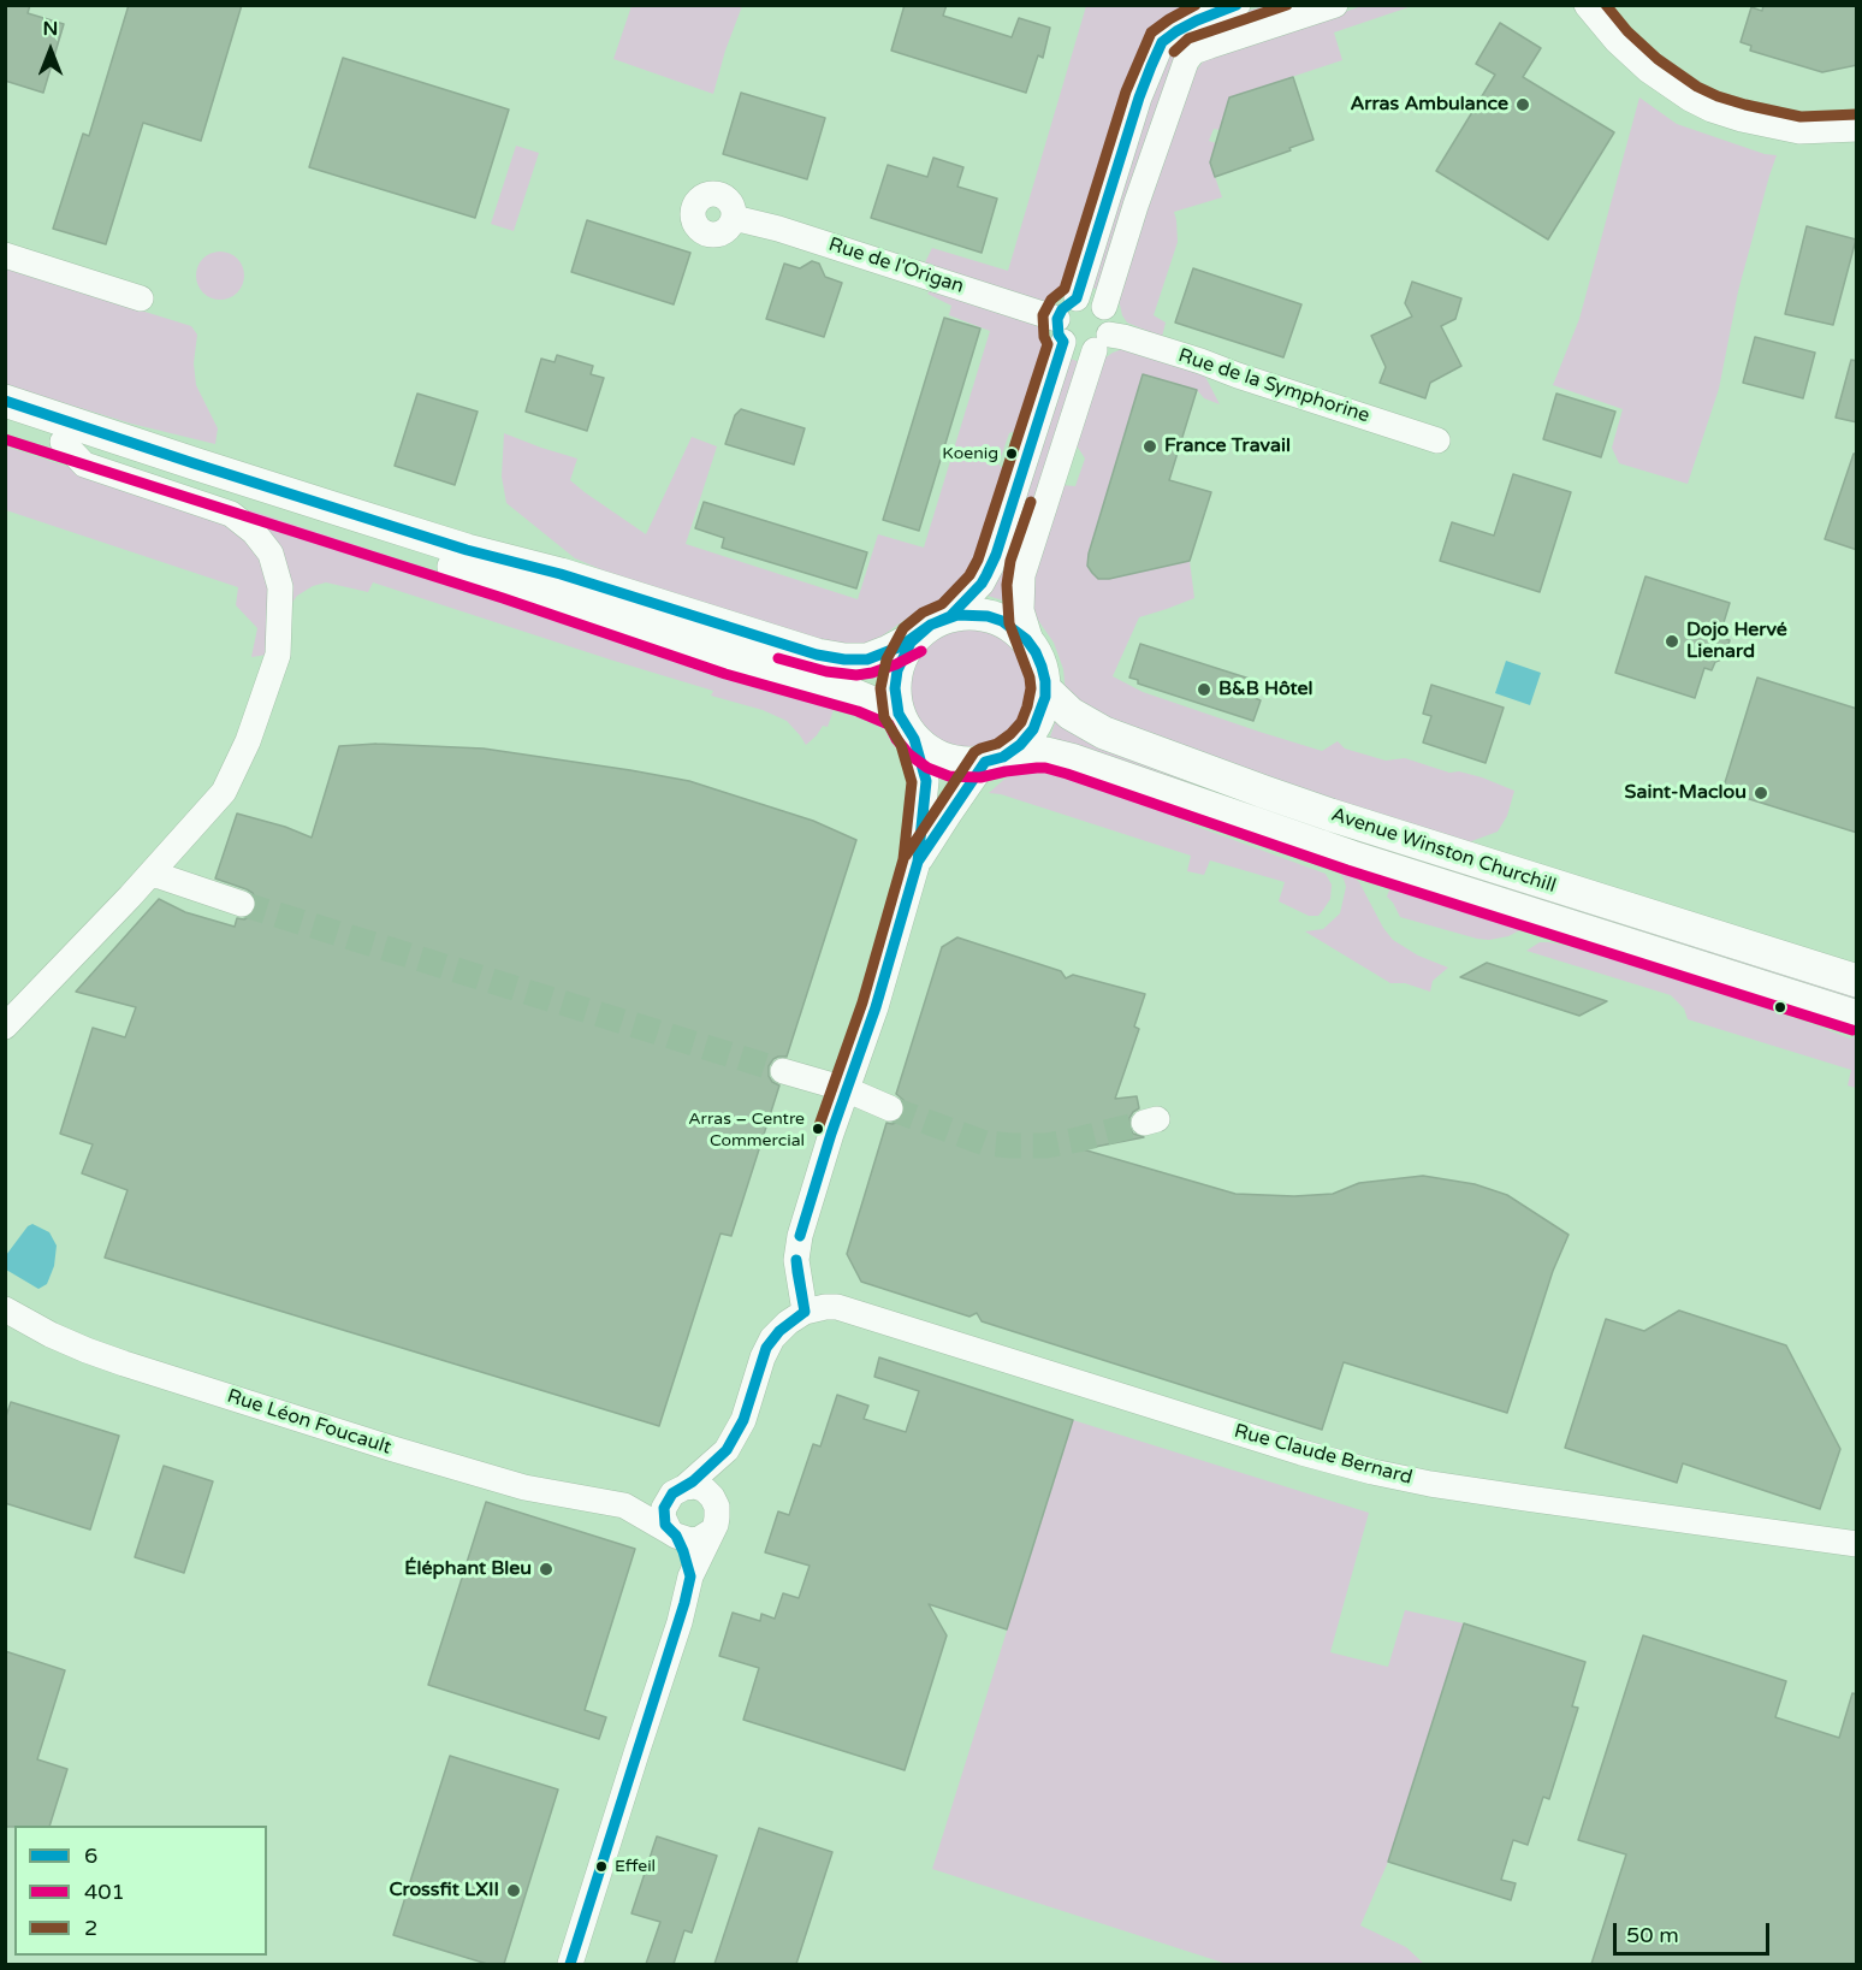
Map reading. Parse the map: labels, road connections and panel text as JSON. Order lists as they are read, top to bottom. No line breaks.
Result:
{"streets":{"main road":["Avenue Winston Churchill"],"street":["Rue de l'Origan","Rue de la Symphorine","Rue Léon Foucault","Rue Claude Bernard"]},"crossings":[["Rue de l'Origan","Rue de la Symphorine"]],"places":["Arras Ambulance","France Travail","Koenig","Dojo Hervé Lienard","B&B Hôtel","Saint-Maclou","Arras – Centre Commercial","Éléphant Bleu","Effeil","Crossfit LXII"],"lines":["transit line 6","transit line 2","transit line 401"],"legend":["6","401","2"],"scale_bar":"50 m","north":"top"}
